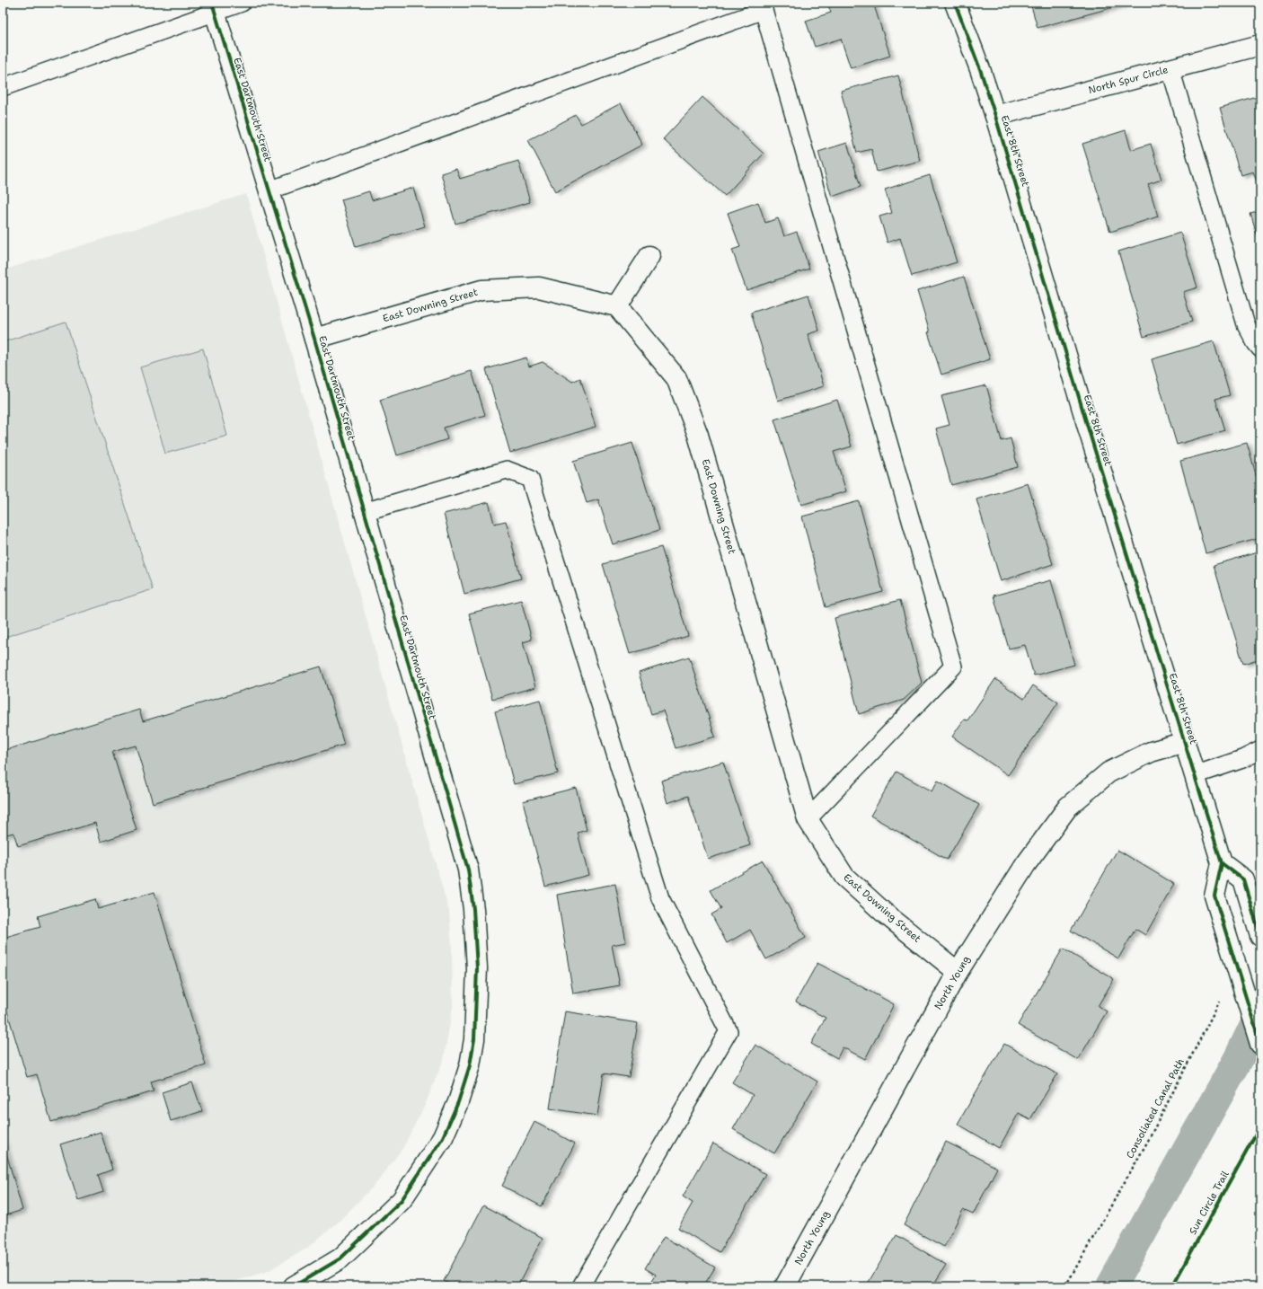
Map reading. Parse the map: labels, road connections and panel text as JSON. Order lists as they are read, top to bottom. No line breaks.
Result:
{"streets":{"street":["North Spur Circle","East Dartmouth Street","East 8th Street","East Downing Street","North Young"],"path":["Consoliated Canal Path"],"cycle path":["Sun Circle Trail"]},"crossings":[["North Spur Circle","East 8th Street"],["East Dartmouth Street","East Downing Street"],["East 8th Street","North Young"],["East 8th Street","Consoliated Canal Path"],["East Downing Street","North Young"]]}
